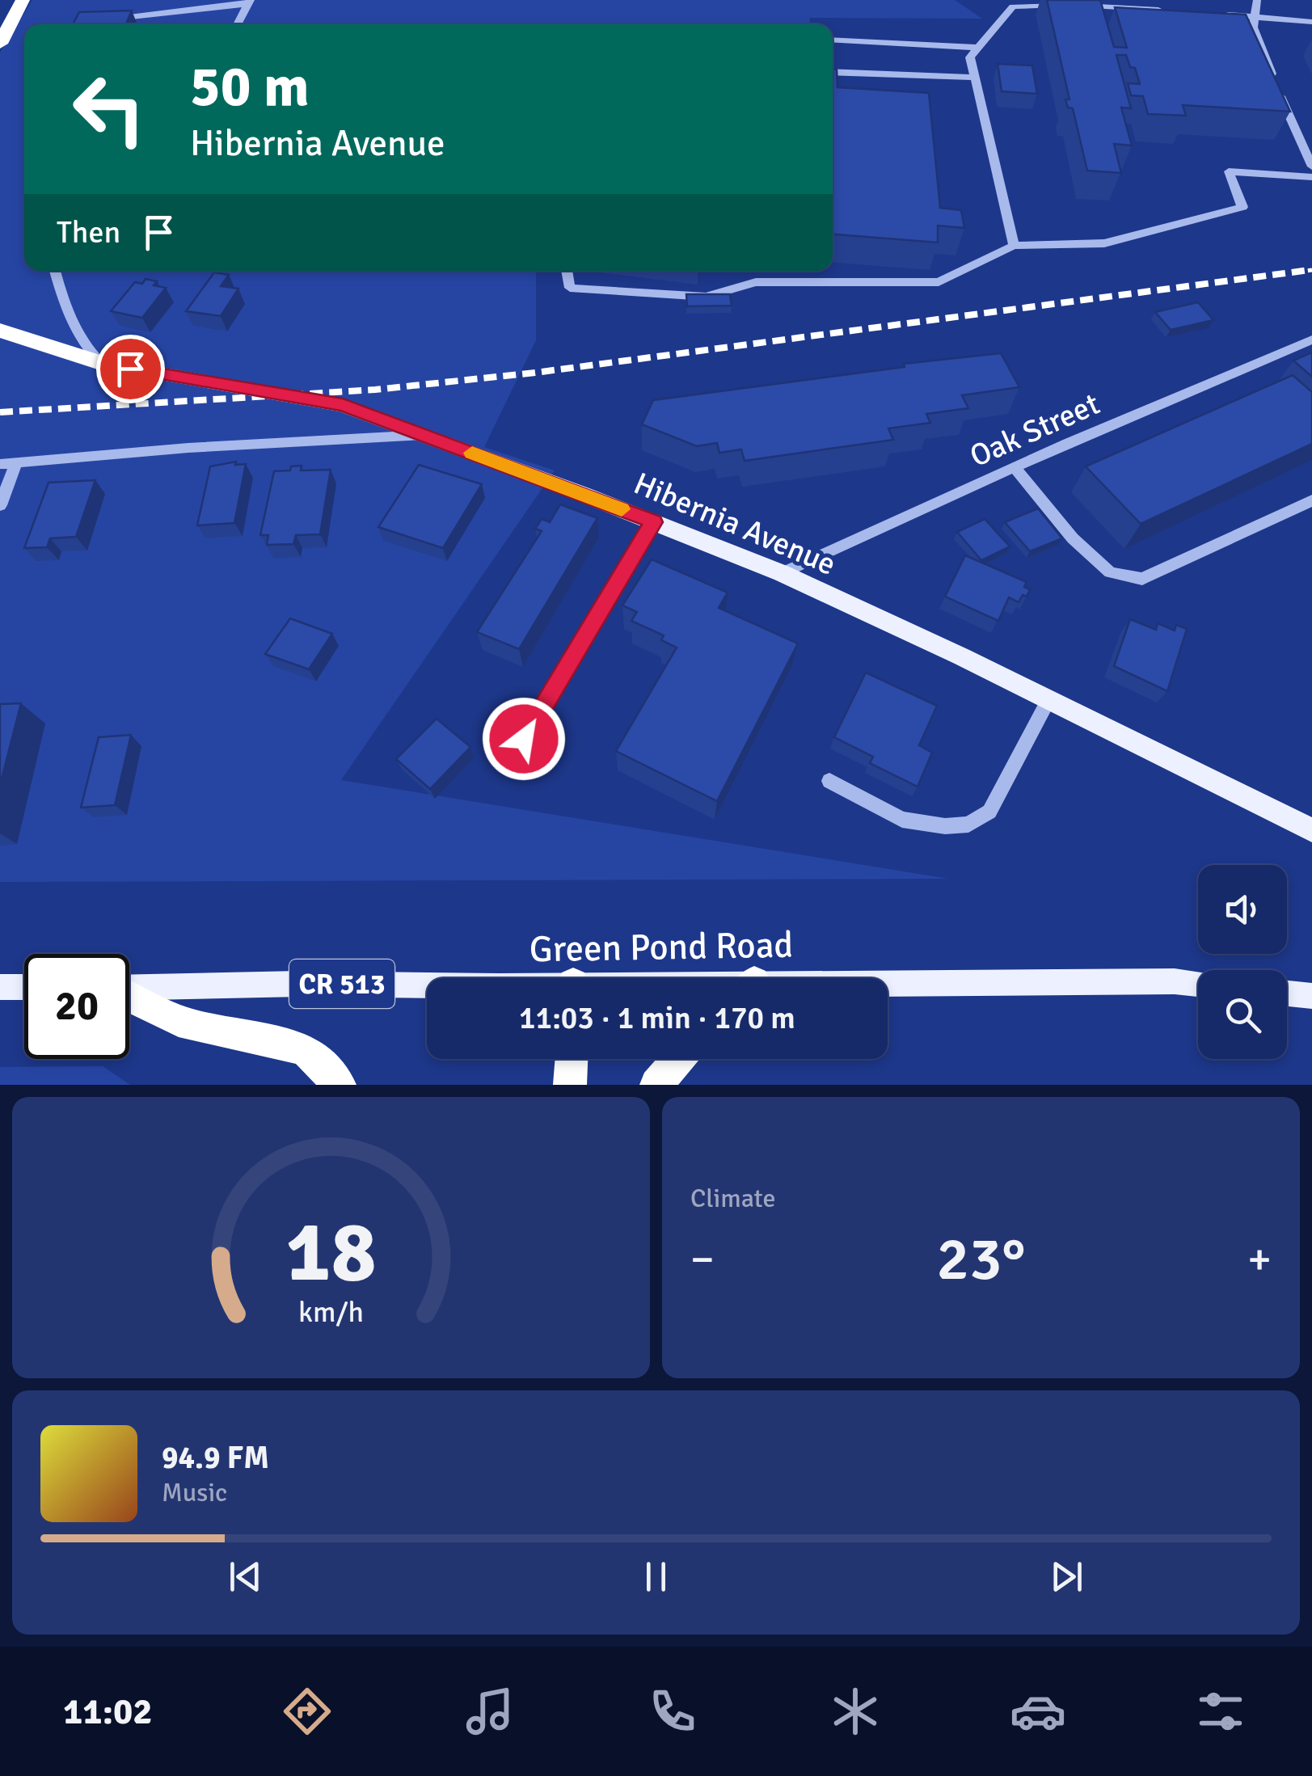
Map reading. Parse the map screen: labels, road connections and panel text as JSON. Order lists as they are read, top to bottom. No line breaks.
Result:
{"streets":{"main road":["Hibernia Avenue","Green Pond Road","CR 513"],"street":["Oak Street"]},"crossings":[["Oak Street","Hibernia Avenue"]],"page":{"turn":["50 m","Hibernia Avenue"],"then":"Then","limit":"20","trip":"11:03 · 1 min · 170 m","tile":"Climate","heat":["−","23°","+"],"song":["94.9 FM","Music"],"tabs":"11:02","gauge":["18","km/h"]}}
